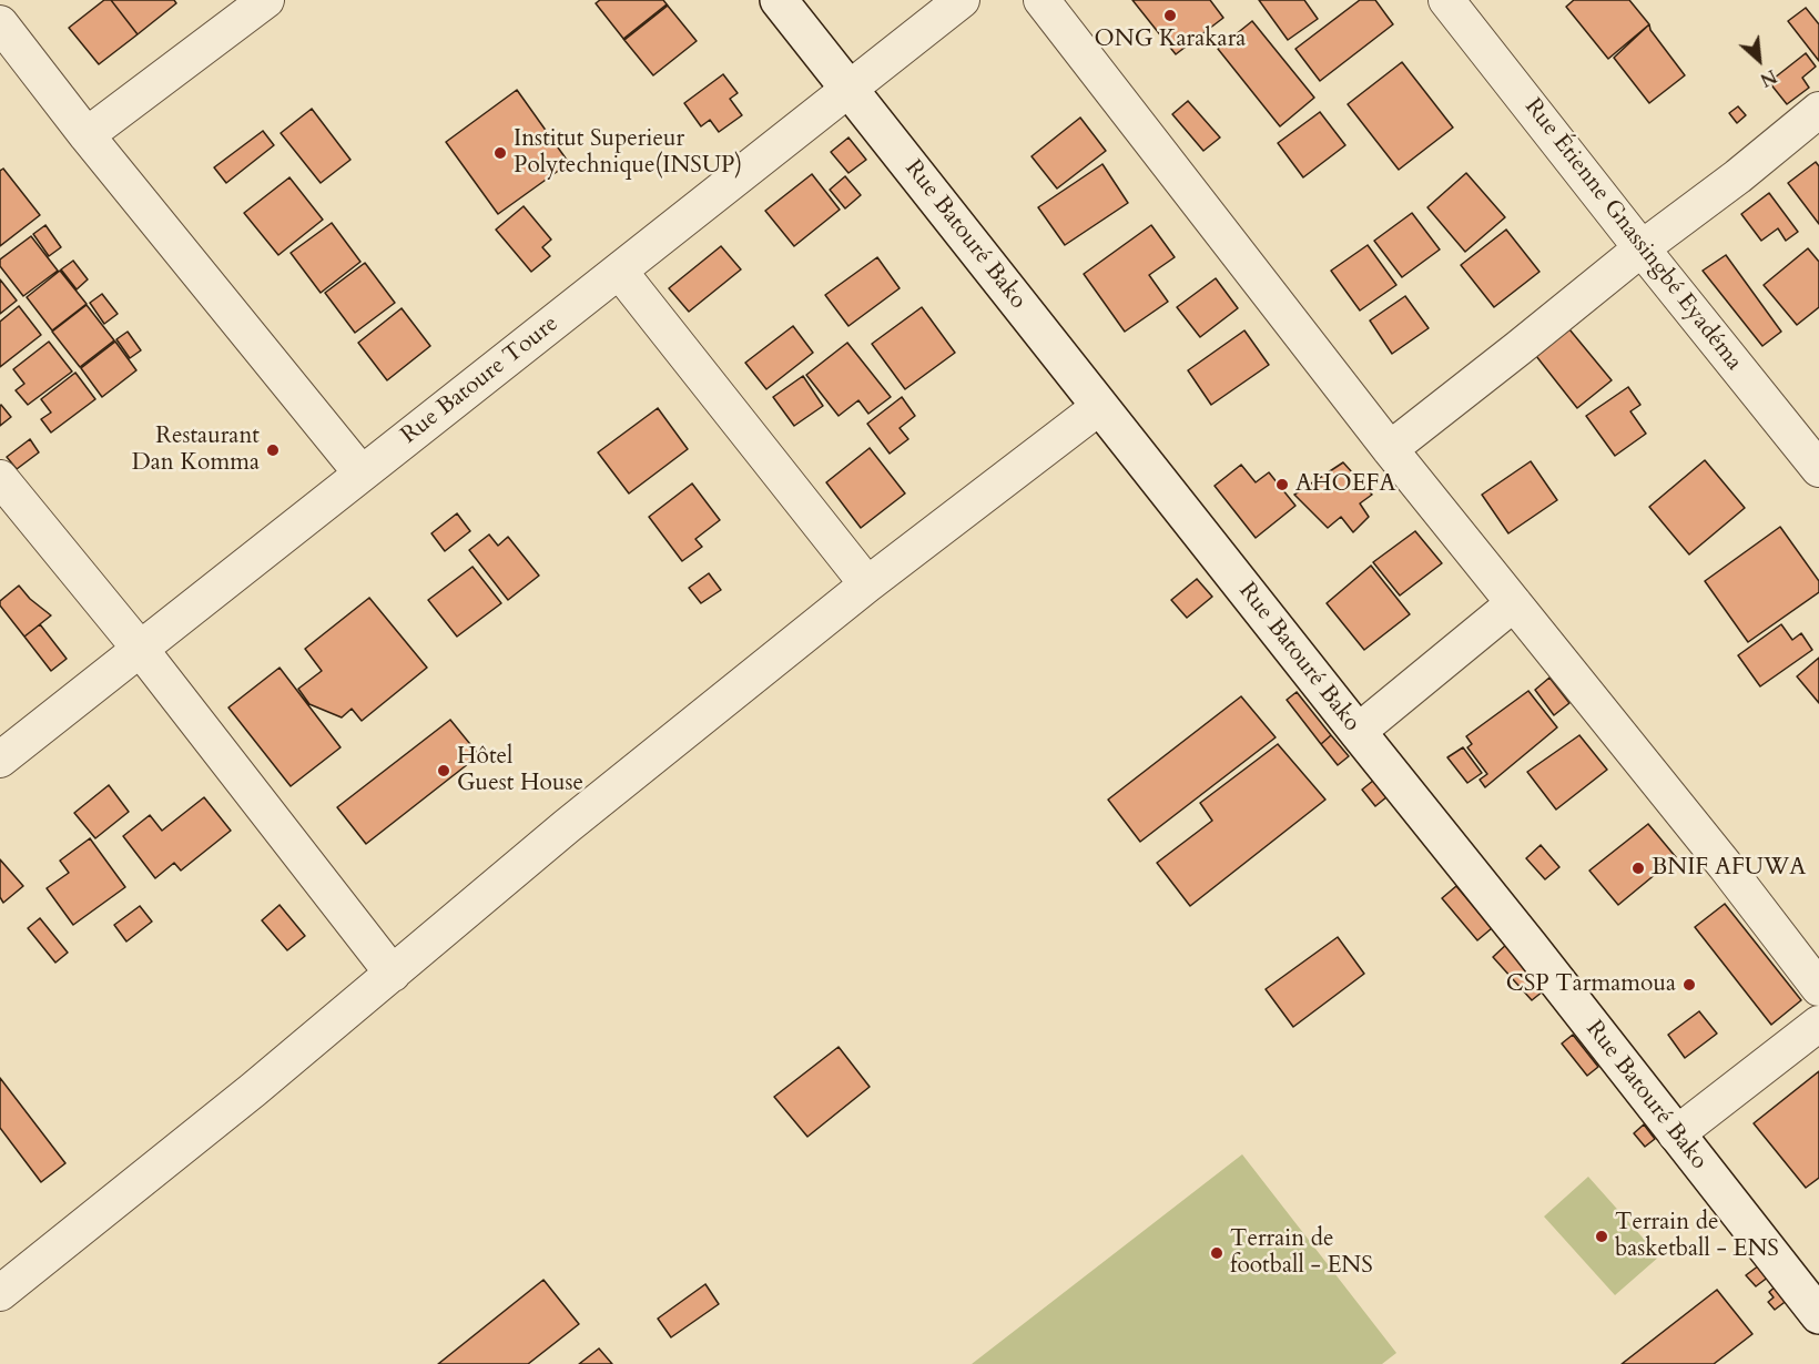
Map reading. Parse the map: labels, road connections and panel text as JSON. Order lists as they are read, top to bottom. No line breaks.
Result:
{"streets":{"main road":["Rue Batouré Bako"],"street":["Rue Étienne Gnassingbé Eyadéma","Rue Batoure Toure"]},"crossings":[["Rue Batouré Bako","Rue Batoure Toure"]],"places":["ONG Karakara","Institut Superieur Polytechnique(INSUP)","Restaurant Dan Komma","AHOEFA","Hôtel Guest House","BNIF AFUWA","CSP Tarmamoua","Terrain de basketball - ENS","Terrain de football - ENS"],"north":"bottom right"}
